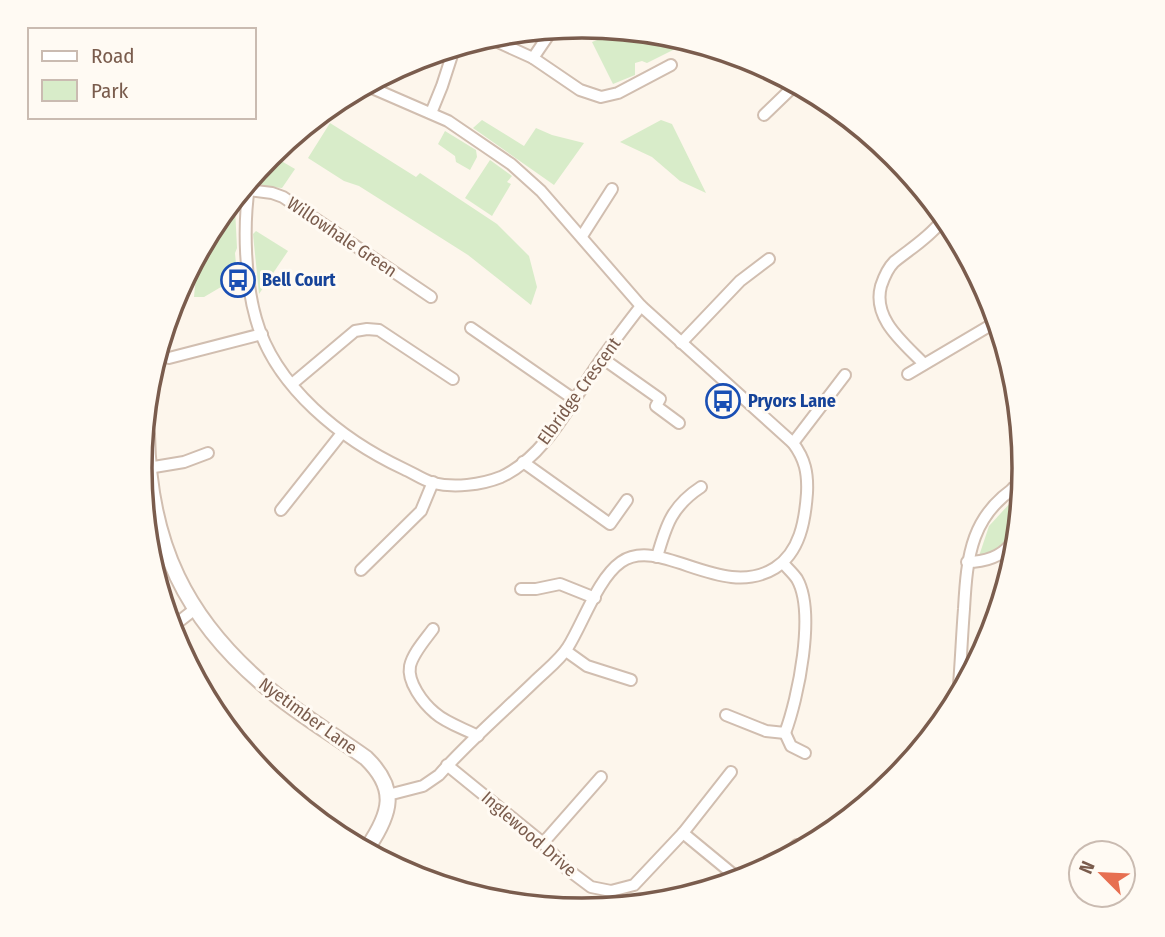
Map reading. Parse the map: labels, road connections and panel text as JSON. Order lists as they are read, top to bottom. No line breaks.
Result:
{"streets":{"street":["Willowhale Green","Elbridge Crescent","Nyetimber Lane","Inglewood Drive"]},"places":{"bus stop":["Bell Court","Pryors Lane"]},"legend":["Road","Park"],"north":"top left"}
